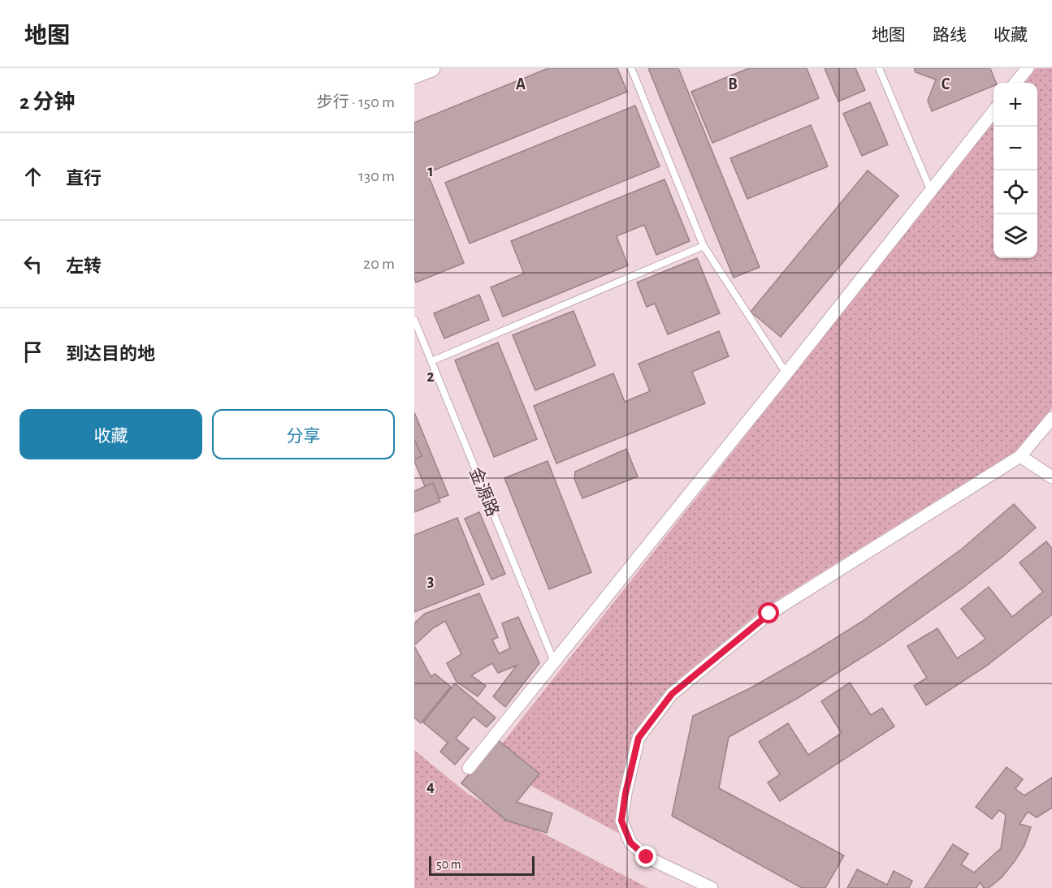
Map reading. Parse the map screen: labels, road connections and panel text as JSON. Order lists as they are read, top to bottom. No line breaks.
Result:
{"streets":{"lane":["金源路"]},"scale_bar":"50 m","page":{"header":"地图","nav":["地图","路线","收藏"],"heading":["2 分钟","步行 · 150 m"],"map_buttons":["+","−"],"list":[["直行","130 m"],["左转","20 m"],"到达目的地"],"buttons":["收藏","分享"],"scale":"50 m"},"grid":{"columns":["A","B","C"],"rows":["1","2","3","4"]}}
